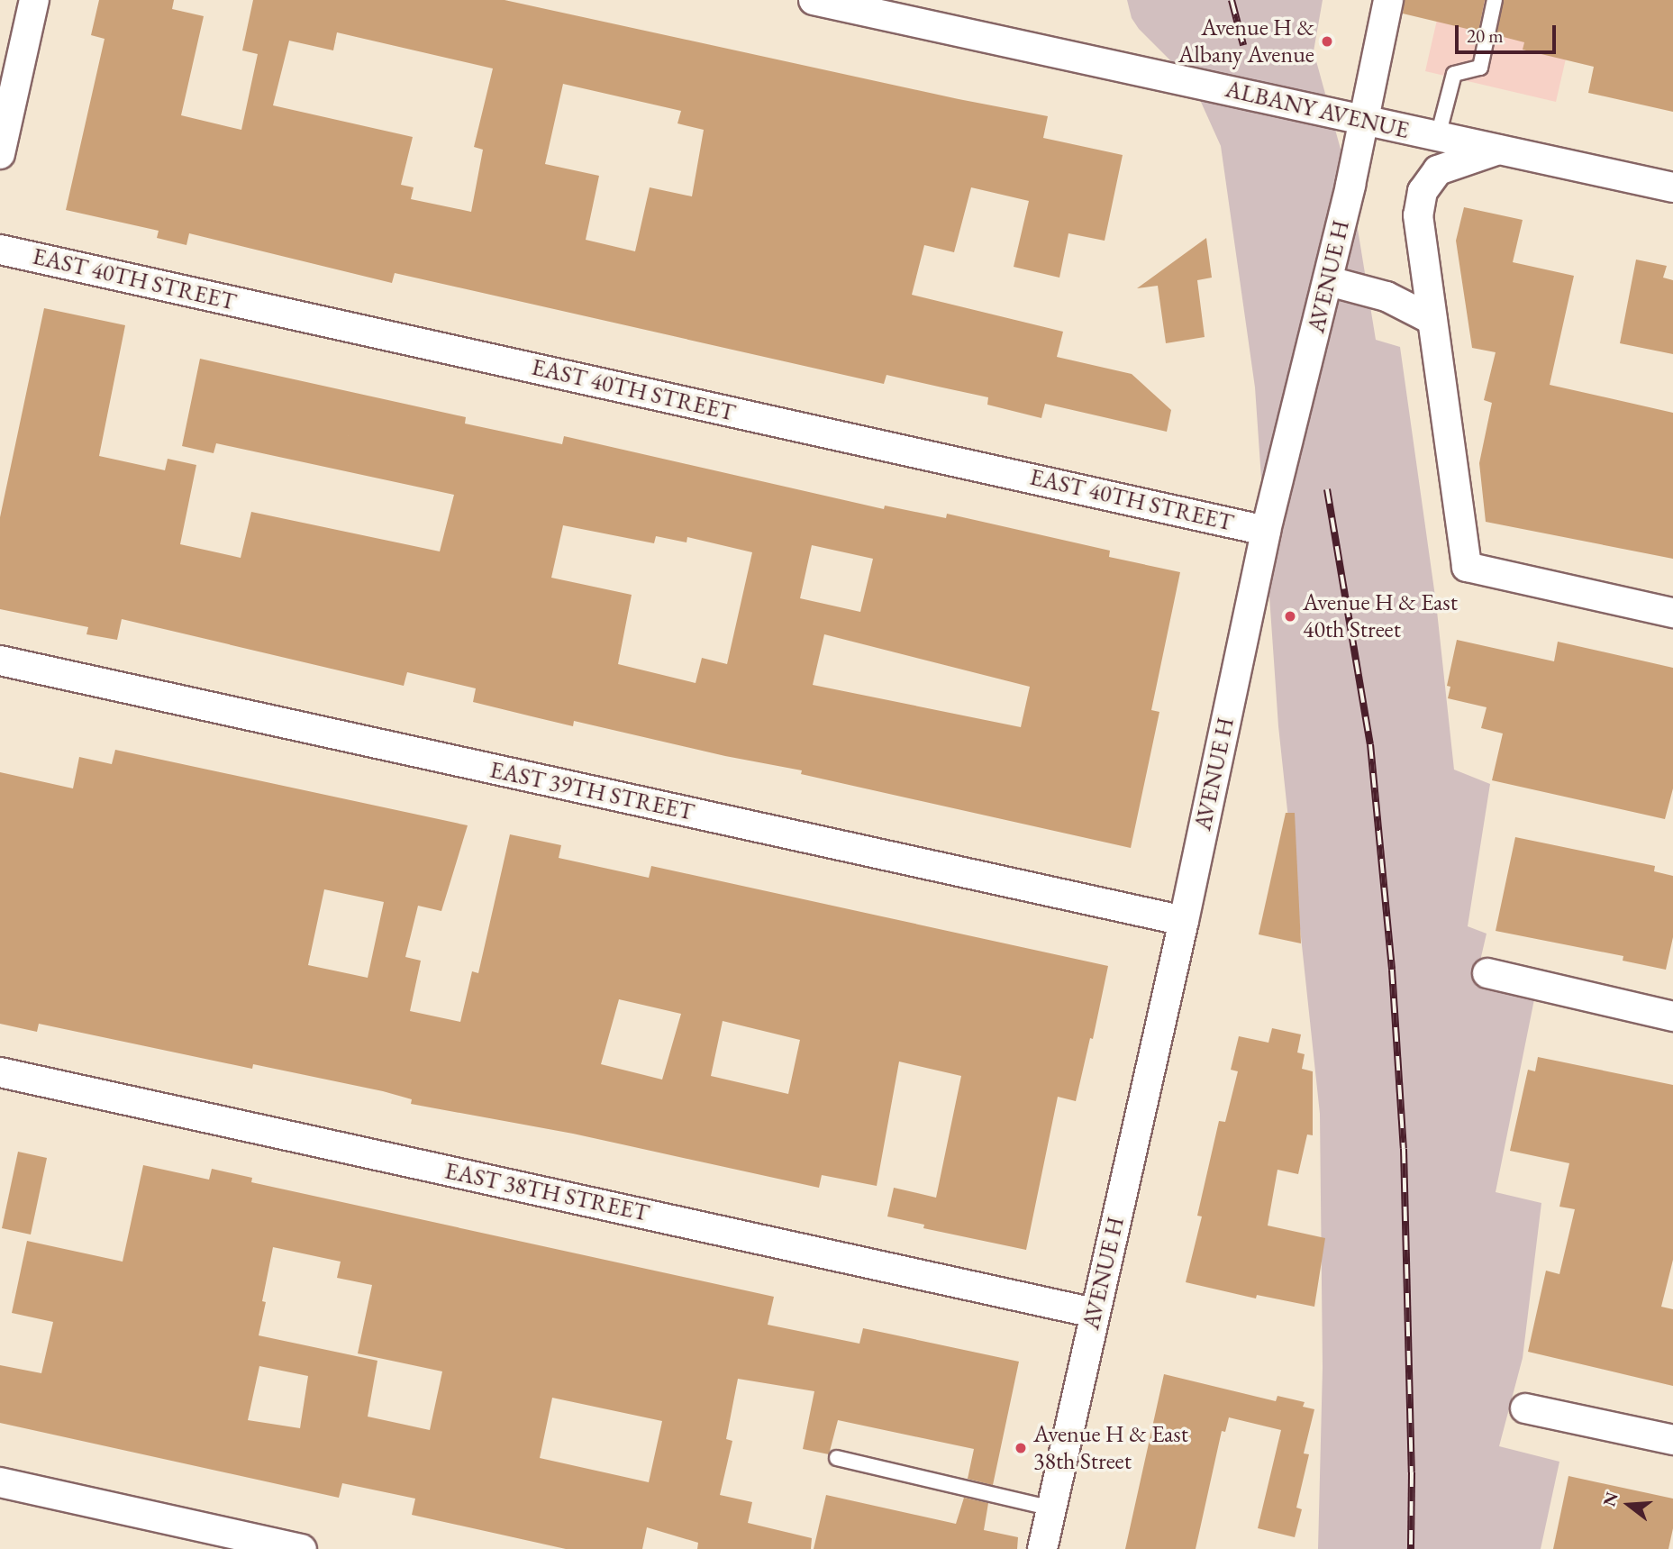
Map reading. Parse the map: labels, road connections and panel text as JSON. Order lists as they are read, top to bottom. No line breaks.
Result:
{"streets":{"street":["ALBANY AVENUE","AVENUE H","EAST 40TH STREET","EAST 39TH STREET","EAST 38TH STREET"]},"crossings":[["ALBANY AVENUE","AVENUE H"],["AVENUE H","EAST 40TH STREET"],["AVENUE H","EAST 39TH STREET"],["AVENUE H","EAST 38TH STREET"]],"places":["Avenue H & Albany Avenue","Avenue H & East 40th Street","Avenue H & East 38th Street"],"scale_bar":"20 m","north":"left"}
